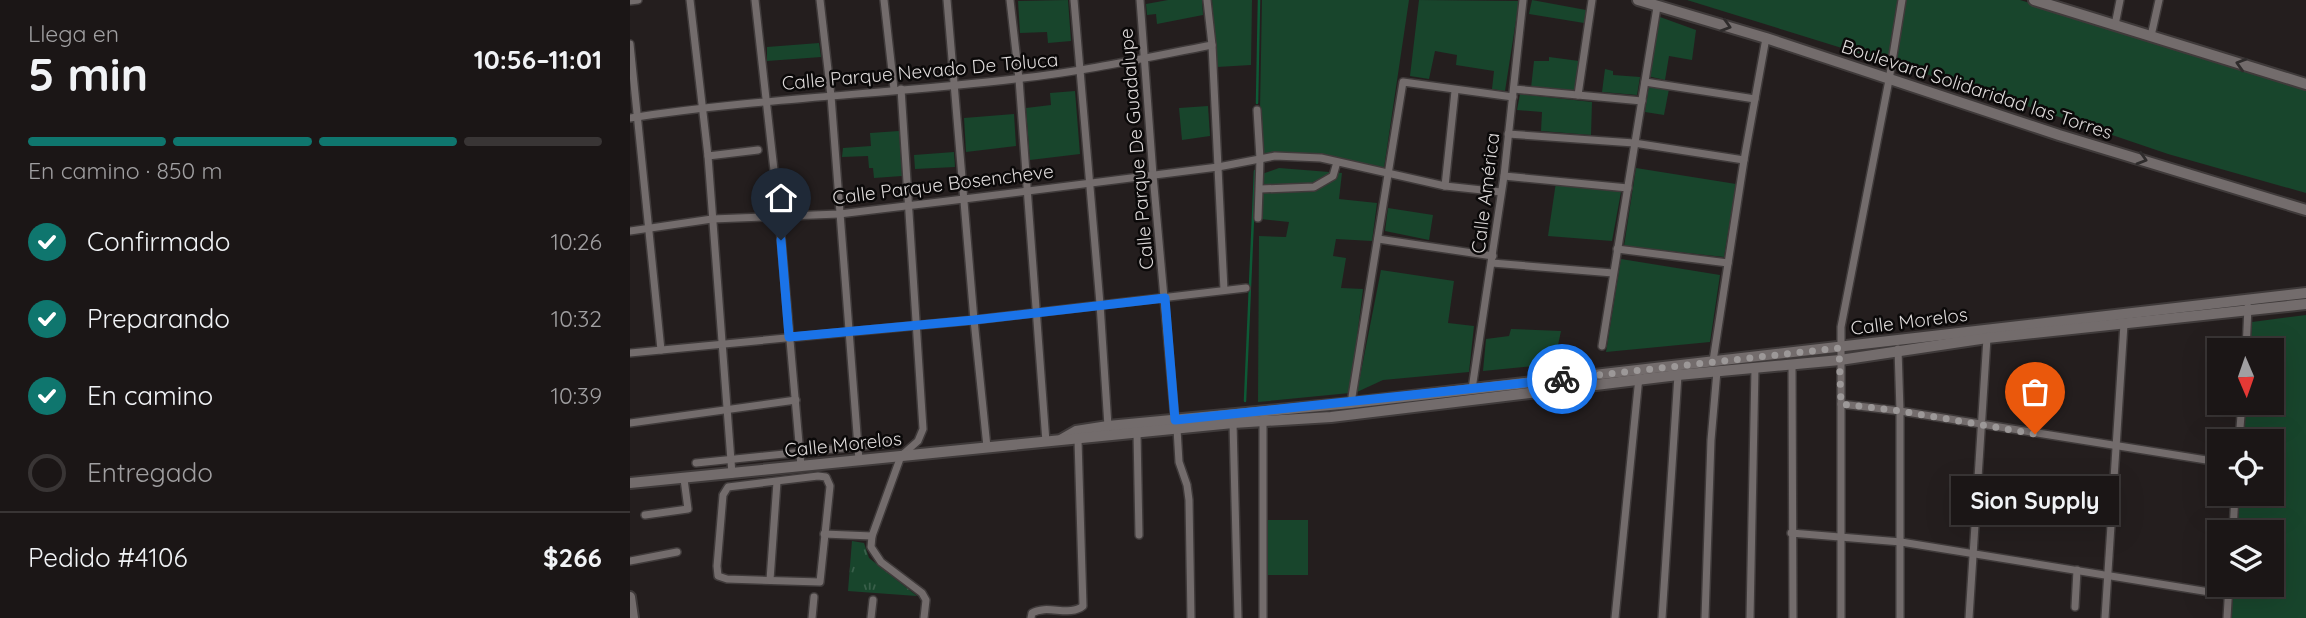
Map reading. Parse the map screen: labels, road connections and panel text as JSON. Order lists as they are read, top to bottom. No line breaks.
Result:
{"streets":{"main road":["Boulevard Solidaridad las Torres","Calle Morelos"],"street":["Calle Parque Nevado De Toluca","Calle Parque De Guadalupe","Calle Parque Bosencheve","Calle América"]},"crossings":[["Calle Parque Nevado De Toluca","Calle Parque De Guadalupe"],["Calle Parque De Guadalupe","Calle Parque Bosencheve"],["Calle Parque De Guadalupe","Calle Morelos"],["Calle Parque Bosencheve","Calle América"],["Calle América","Calle Morelos"]],"one_way":["Boulevard Solidaridad las Torres"],"places":["Sion Supply"],"north":"bottom","page":{"heading":["5 min","Llega en","10:56–11:01"],"panel":["Pedido #4106","$266"],"bar":"En camino · 850 m","list":[["Confirmado","10:26"],["Preparando","10:32"],["En camino","10:39"],"Entregado"],"bubble":"Sion Supply"}}
